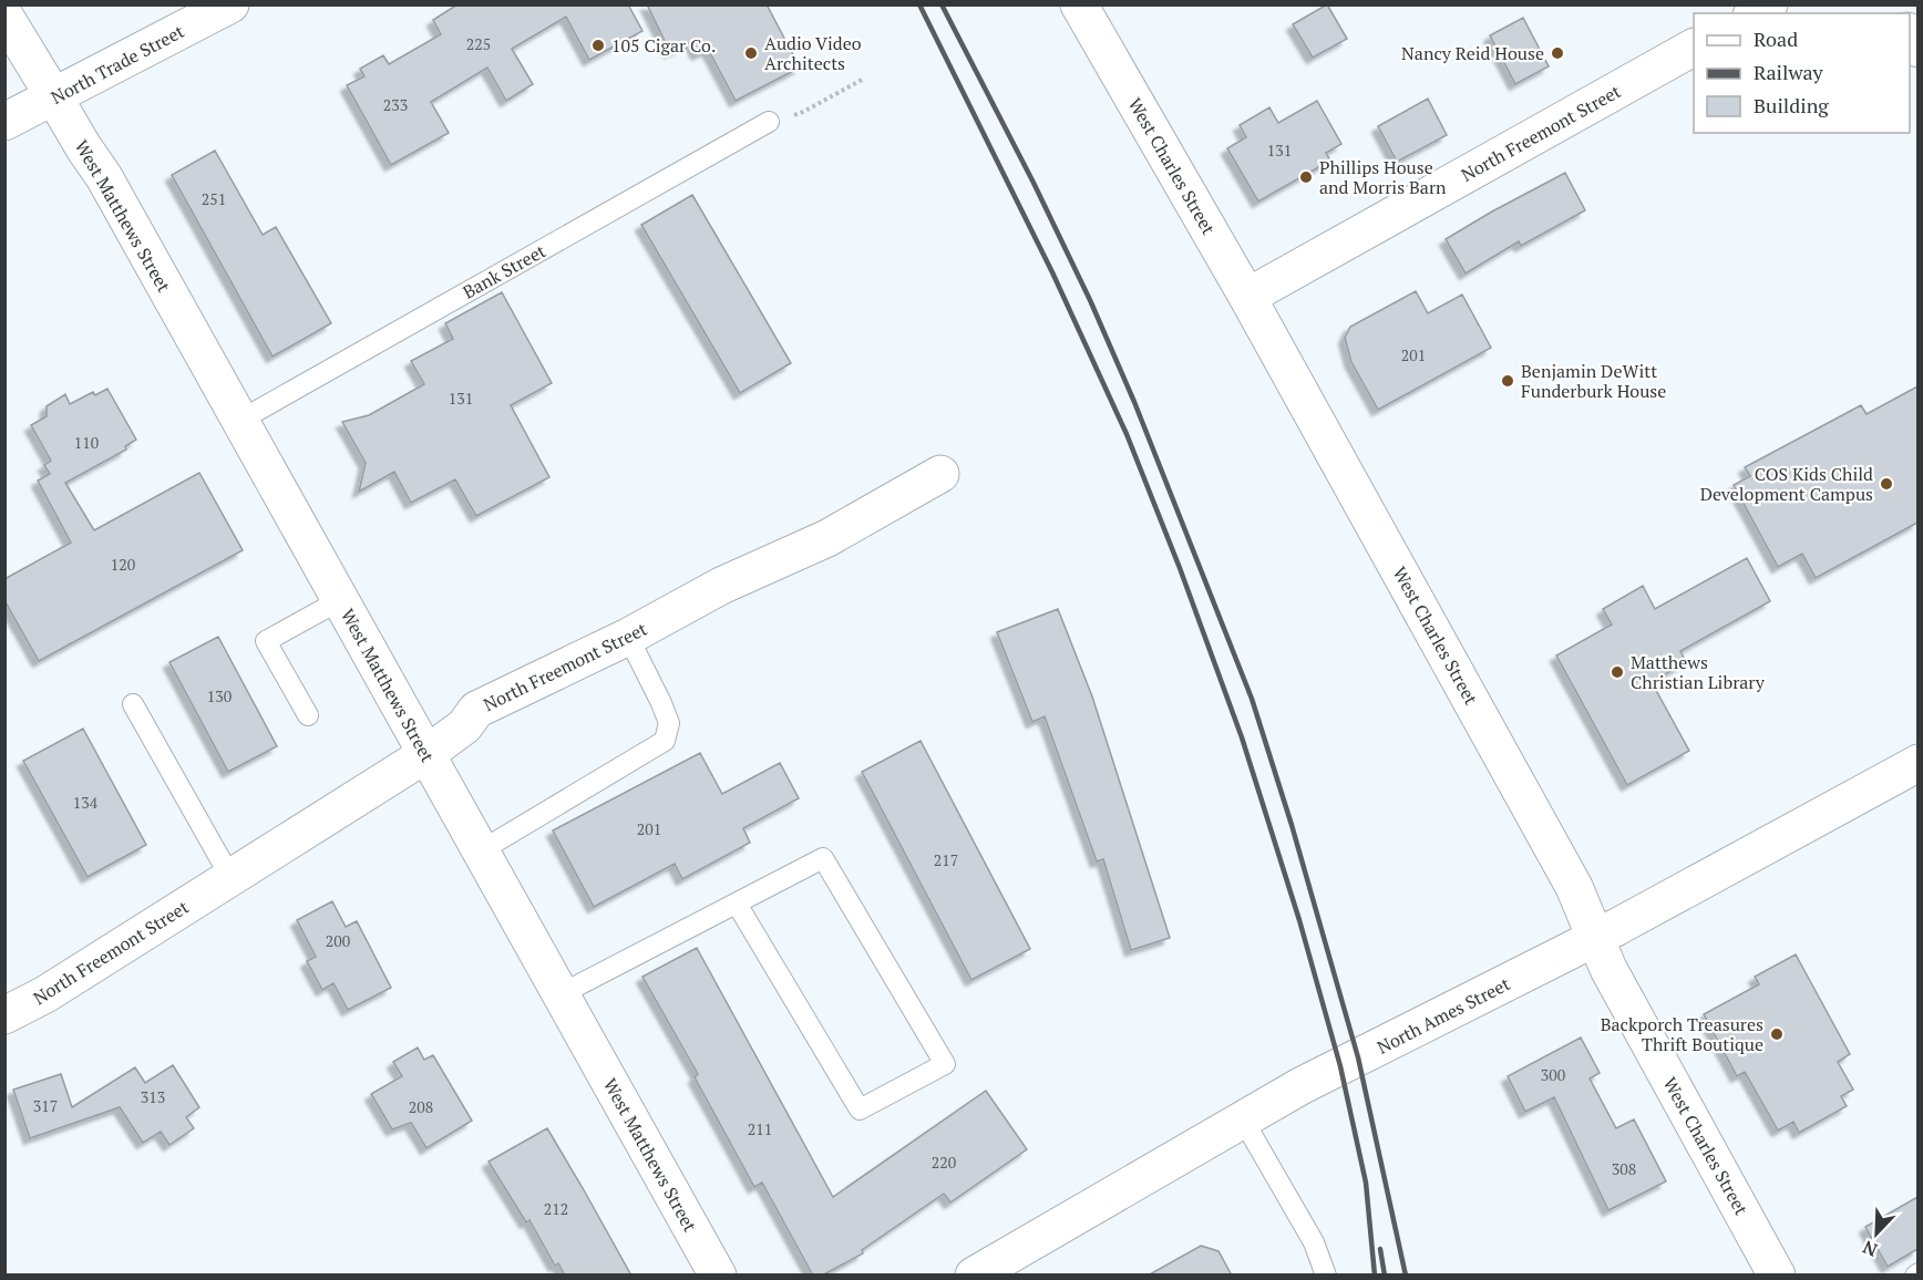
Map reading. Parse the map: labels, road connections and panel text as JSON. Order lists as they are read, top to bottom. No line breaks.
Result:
{"streets":{"street":["North Trade Street","North Freemont Street","West Charles Street","West Matthews Street","North Ames Street"],"lane":["Bank Street"]},"crossings":[["North Trade Street","West Matthews Street"],["North Freemont Street","West Charles Street"],["North Freemont Street","West Matthews Street"],["West Charles Street","North Ames Street"],["West Matthews Street","Bank Street"]],"places":["105 Cigar Co.","Audio Video Architects","Nancy Reid House","Phillips House and Morris Barn","Benjamin DeWitt Funderburk House","COS Kids Child Development Campus","Matthews Christian Library","Backporch Treasures Thrift Boutique"],"house_numbers":["225","233","131","251","201","131","110","120","130","134","201","217","200","300","313","317","208","211","220","308","212"],"legend":["Road","Railway","Building"],"north":"bottom left"}
